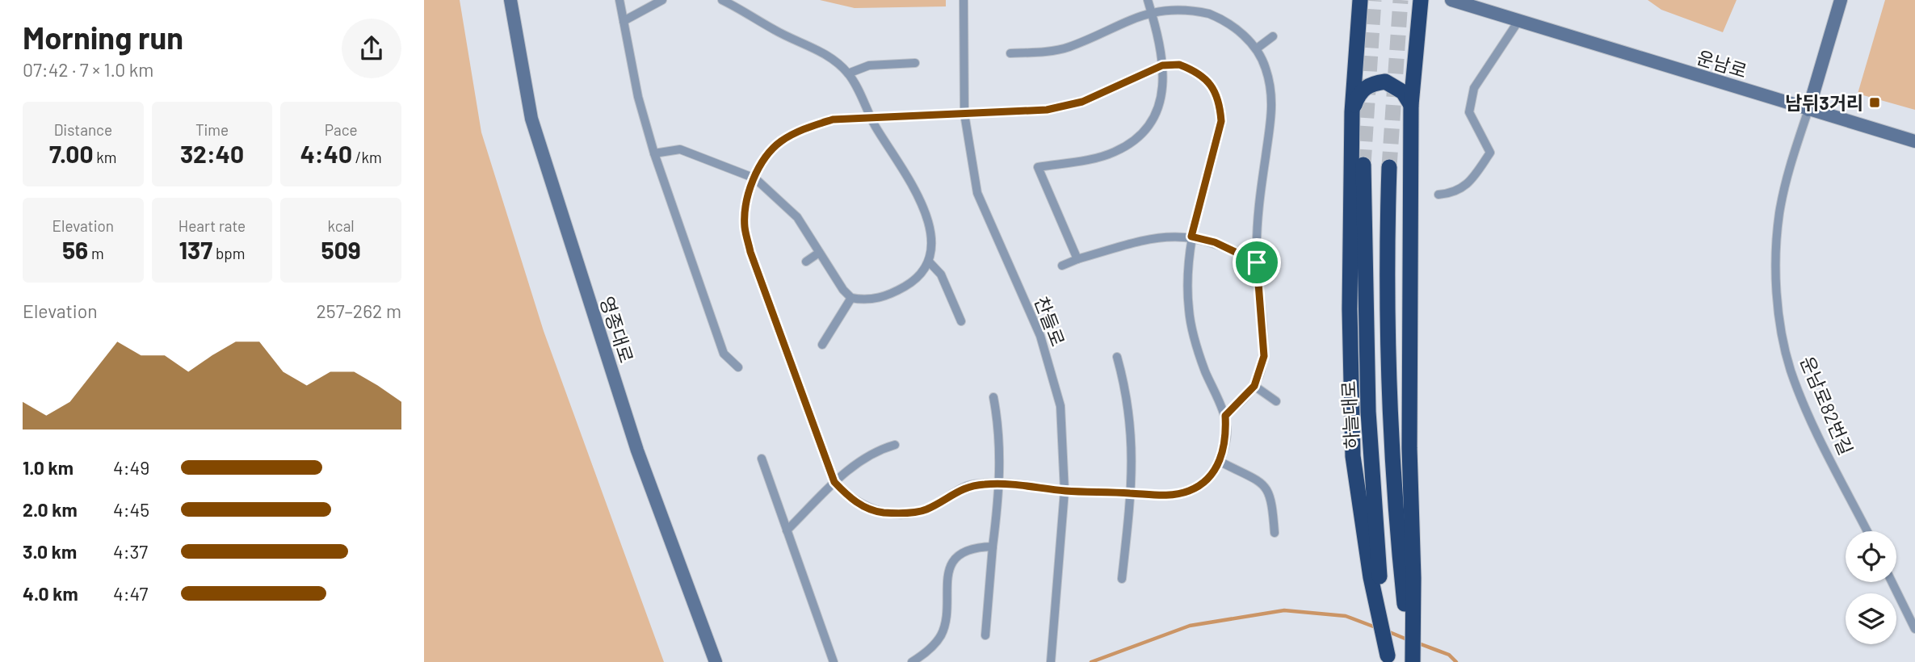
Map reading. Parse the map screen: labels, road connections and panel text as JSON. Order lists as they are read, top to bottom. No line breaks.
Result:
{"streets":{"highway":["하늘대로"],"street":["운남로","찬들로","영종대로","운남로82번길"]},"crossings":[["운남로","운남로82번길"]],"places":{"transit":["남뒤3거리"]},"page":{"heading":["Morning run","07:42 · 7 × 1.0 km"],"stats":[["Distance","7.00 km"],["Time","32:40"],["Pace","4:40 /km"],["Elevation","56 m"],["Heart rate","137 bpm"],["kcal","509"]],"chart":["Elevation","257–262 m"],"list":[{"name":"1.0 km","note":"4:49"},{"name":"2.0 km","note":"4:45"},{"name":"3.0 km","note":"4:37"},{"name":"4.0 km","note":"4:47"}]}}
